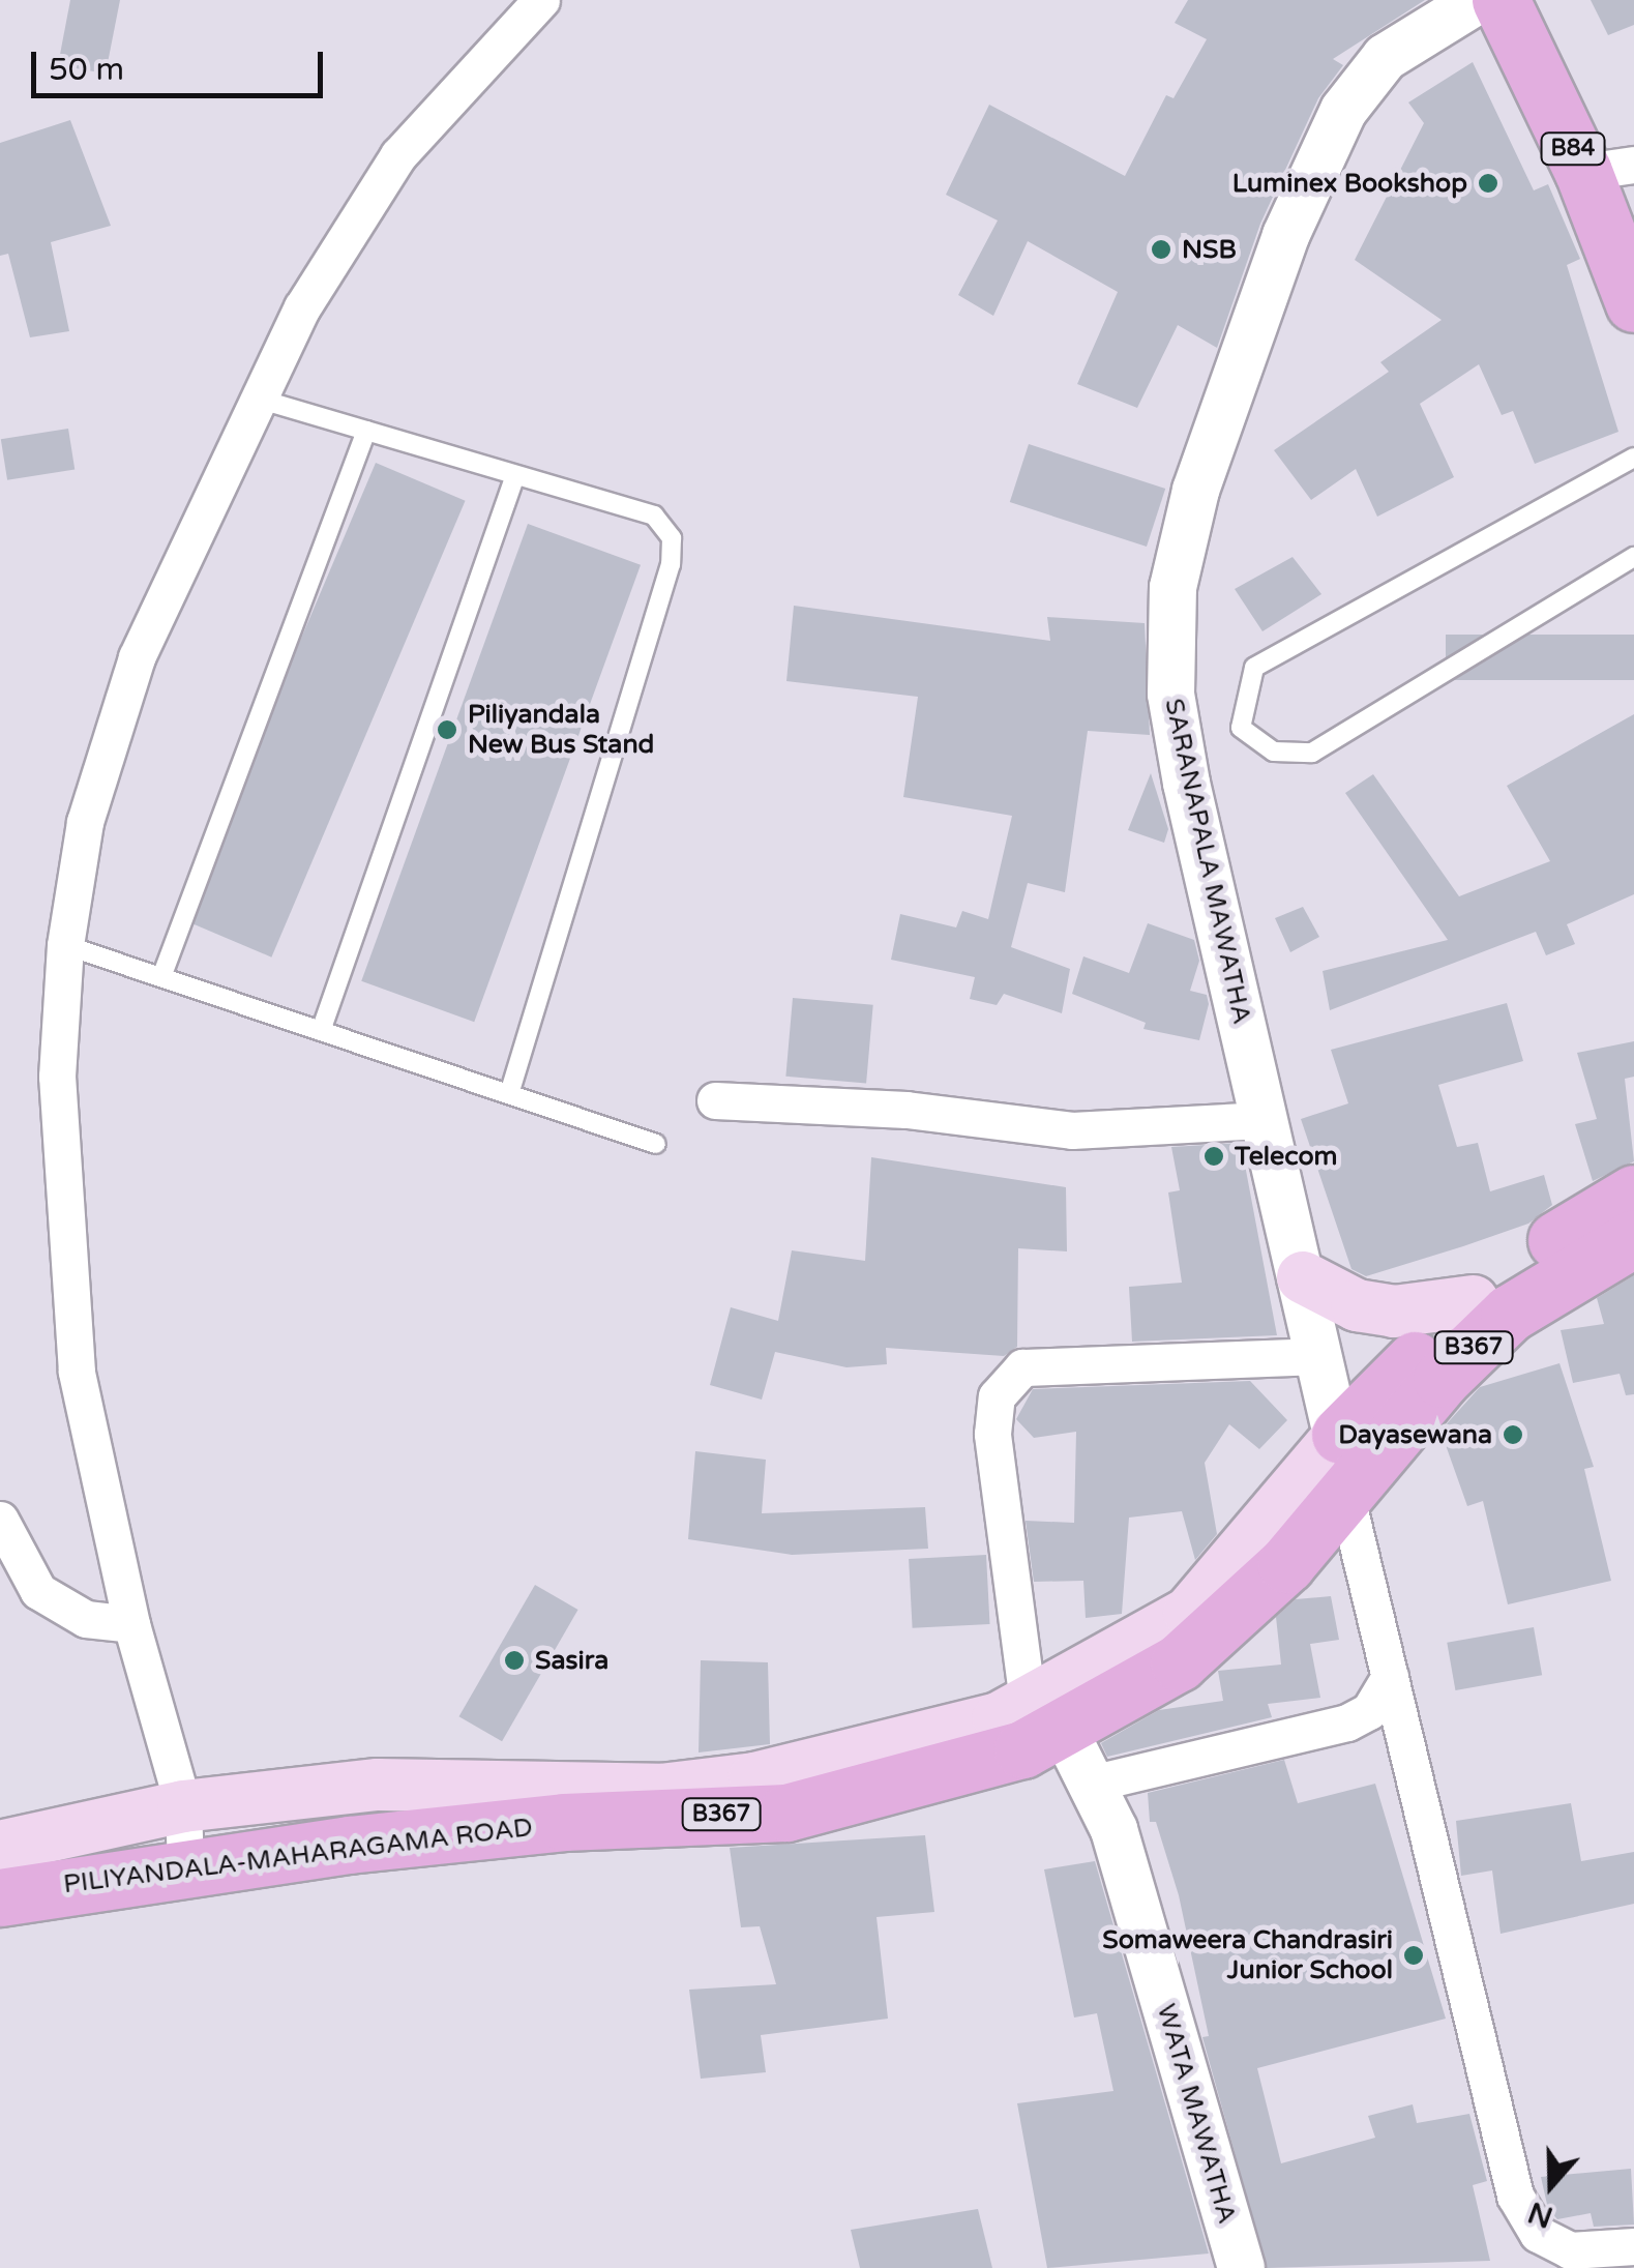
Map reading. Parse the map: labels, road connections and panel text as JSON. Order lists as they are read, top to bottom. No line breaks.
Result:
{"streets":{"main road":["B84","B367","PILIYANDALA-MAHARAGAMA ROAD"],"street":["SARANAPALA MAWATHA","WATA MAWATHA"]},"crossings":[["SARANAPALA MAWATHA","PILIYANDALA-MAHARAGAMA ROAD"],["PILIYANDALA-MAHARAGAMA ROAD","WATA MAWATHA"]],"places":["Luminex Bookshop","NSB","Piliyandala New Bus Stand","Telecom","Dayasewana","Sasira","Somaweera Chandrasiri Junior School"],"scale_bar":"50 m","north":"bottom"}
